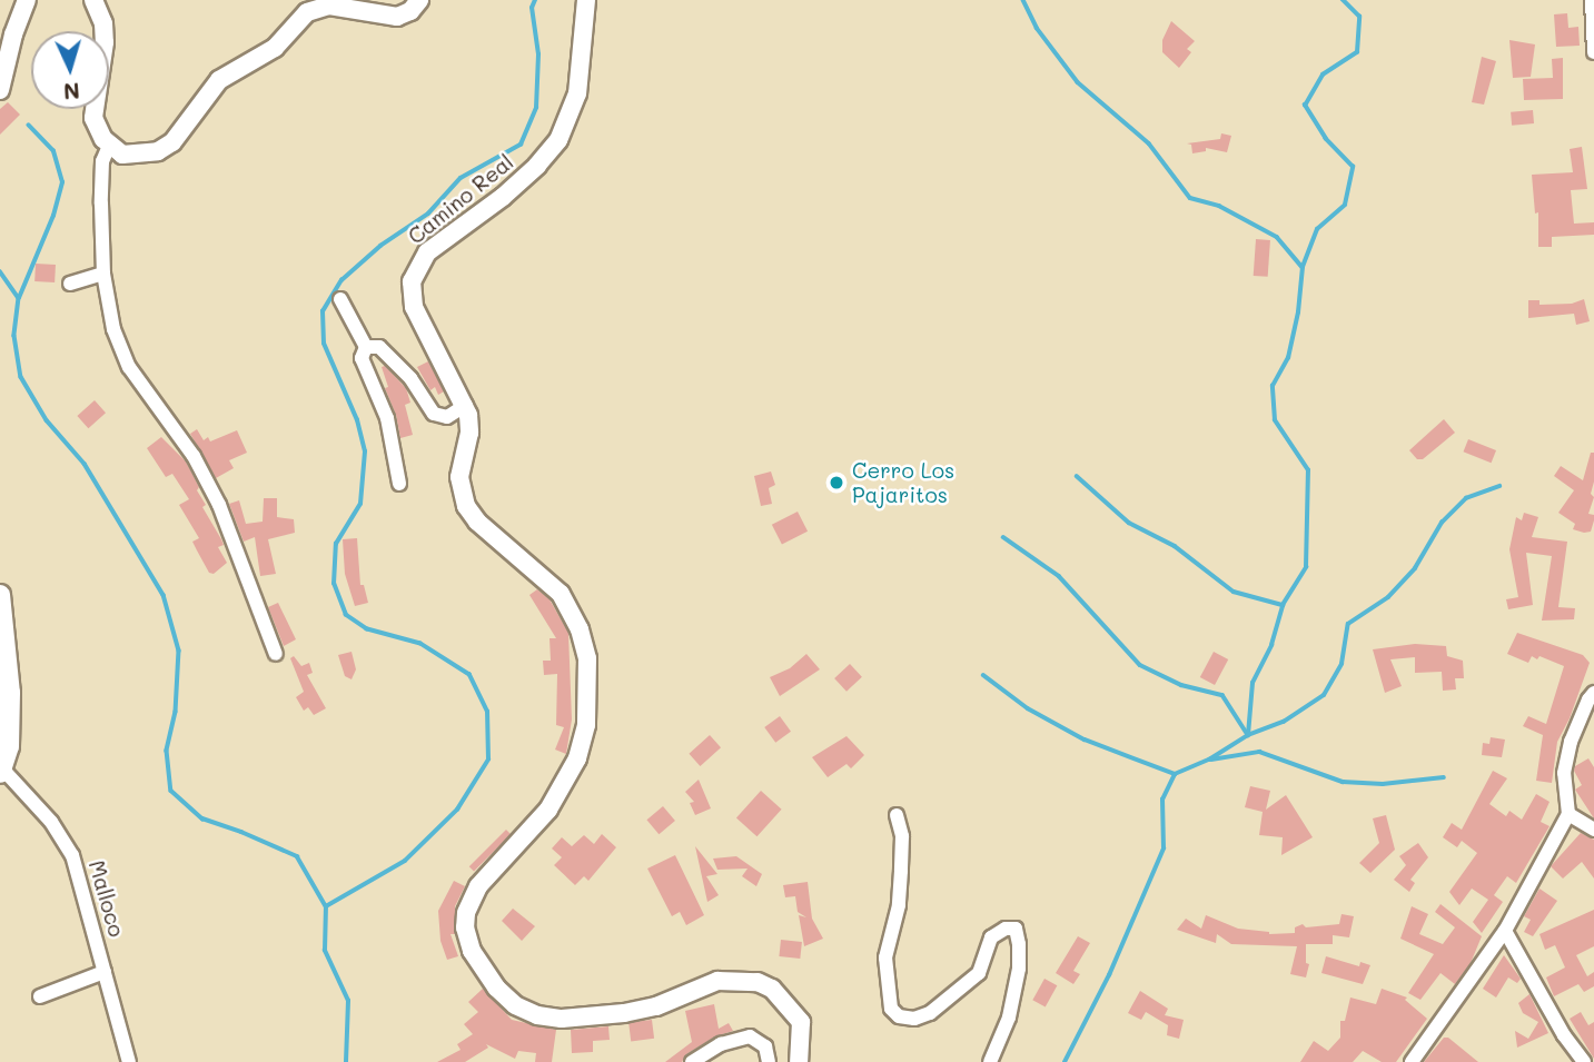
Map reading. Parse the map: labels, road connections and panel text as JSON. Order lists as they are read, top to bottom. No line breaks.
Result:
{"streets":{"street":["Camino Real","Malloco"]},"places":["Cerro Los Pajaritos"],"north":"bottom"}
